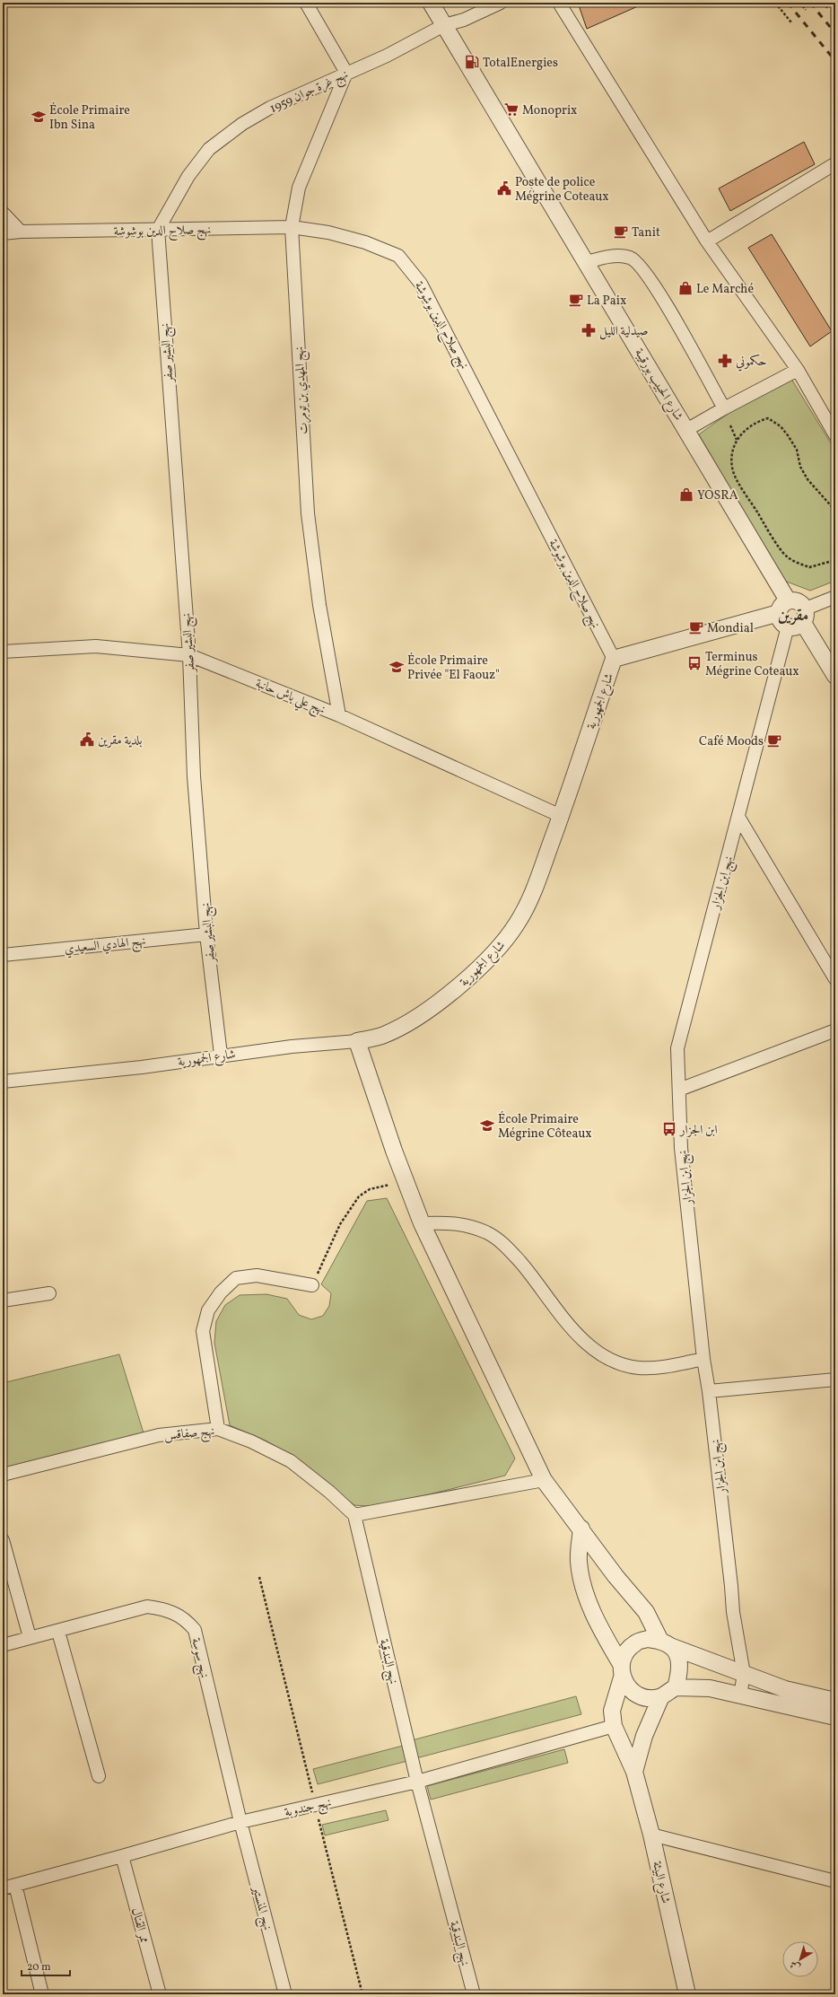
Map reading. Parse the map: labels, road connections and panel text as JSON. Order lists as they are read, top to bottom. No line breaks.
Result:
{"streets":{"street":["نهج غرة جوان 1959","نهج صلاح الدين بوشوشة","نهج البشير صفر","شارع الحبيب بورقيبة","نهج المهدي بن تومرت","نهج علي باش حانبة","شارع الجمهورية","نهج ابن الجزار","نهج الهادي السعيدي","نهج صفاقس","نهج سوسة","نهج البندقية","نهج جندوبة","شارع البيئة","نهج المنستير","ممر القنال"]},"crossings":[["نهج غرة جوان 1959","نهج صلاح الدين بوشوشة"],["نهج غرة جوان 1959","نهج البشير صفر"],["نهج غرة جوان 1959","شارع الحبيب بورقيبة"],["نهج غرة جوان 1959","نهج المهدي بن تومرت"],["نهج صلاح الدين بوشوشة","نهج البشير صفر"],["نهج صلاح الدين بوشوشة","نهج المهدي بن تومرت"],["نهج صلاح الدين بوشوشة","شارع الجمهورية"],["نهج البشير صفر","نهج علي باش حانبة"],["نهج البشير صفر","شارع الجمهورية"],["نهج البشير صفر","نهج الهادي السعيدي"],["شارع الحبيب بورقيبة","شارع الجمهورية"],["شارع الحبيب بورقيبة","نهج ابن الجزار"],["نهج المهدي بن تومرت","نهج علي باش حانبة"],["نهج علي باش حانبة","شارع الجمهورية"],["نهج صفاقس","نهج البندقية"],["نهج سوسة","نهج جندوبة"],["نهج سوسة","نهج المنستير"],["نهج البندقية","نهج جندوبة"],["نهج جندوبة","شارع البيئة"],["نهج جندوبة","نهج المنستير"],["نهج جندوبة","ممر القنال"]],"districts":["مقرين"],"places":{"fuel station":["TotalEnergies"],"supermarket":["Monoprix"],"school or university":["École Primaire Ibn Sina","École Primaire Privée \"El Faouz\"","École Primaire Mégrine Côteaux"],"public building":["Poste de police Mégrine Coteaux","بلدية مقرين"],"cafe":["Tanit","La Paix","Mondial","Café Moods"],"shop":["Le Marché","YOSRA"],"pharmacy":["صيدلية الليل","حكموني"],"bus stop":["Terminus Mégrine Coteaux","ابن الجزار"]},"scale_bar":"20 m","north":"bottom left"}
